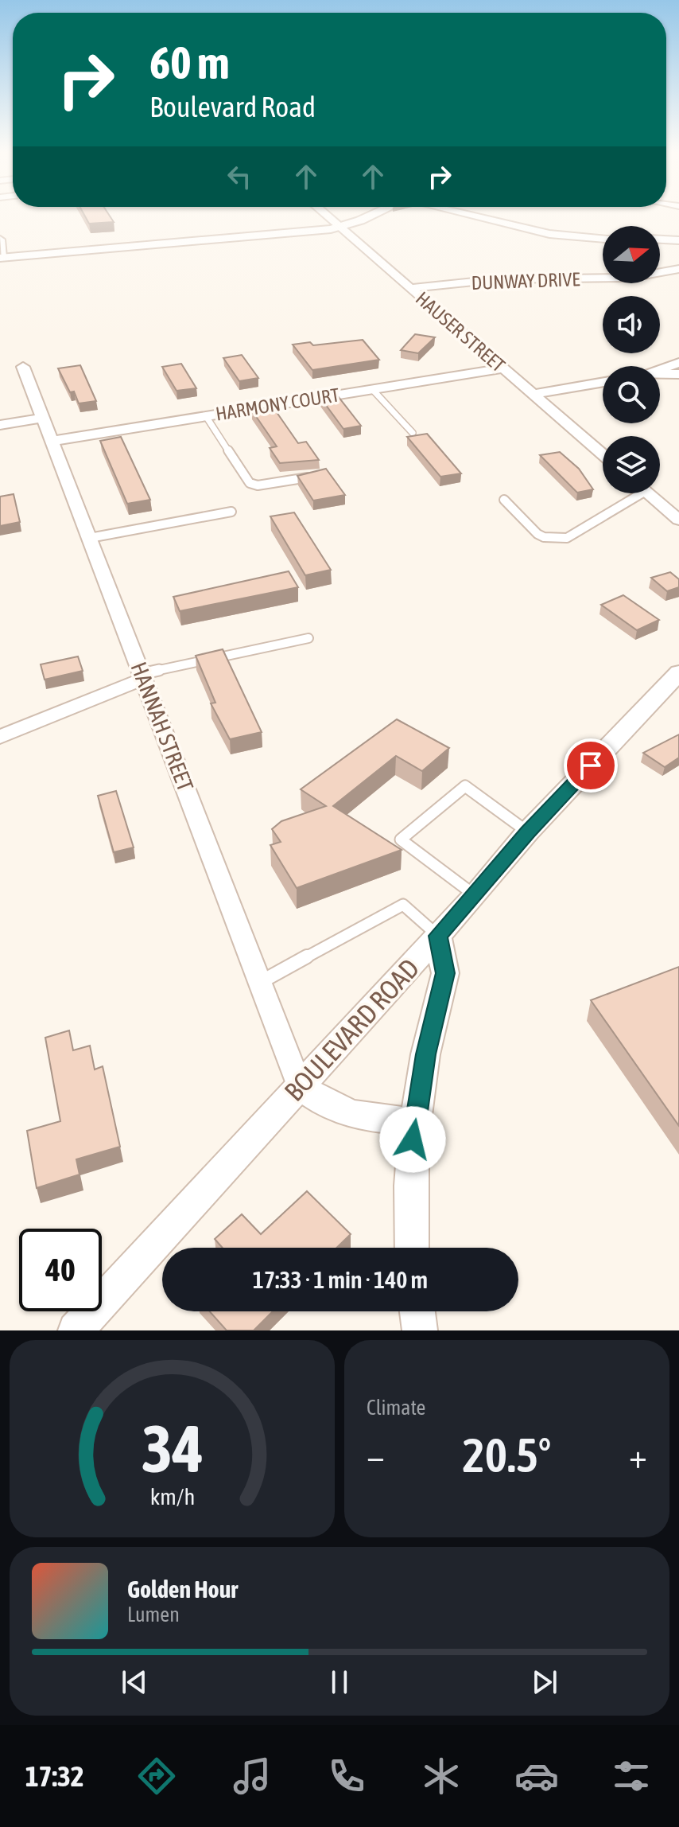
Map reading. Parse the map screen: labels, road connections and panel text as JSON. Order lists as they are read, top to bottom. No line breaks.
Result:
{"streets":{"street":["DUNWAY DRIVE","HAUSER STREET","HARMONY COURT","HANNAH STREET","BOULEVARD ROAD"]},"crossings":[["DUNWAY DRIVE","HAUSER STREET"],["HAUSER STREET","HARMONY COURT"],["HARMONY COURT","HANNAH STREET"],["HANNAH STREET","BOULEVARD ROAD"]],"north":"right","page":{"turn":["60 m","Boulevard Road"],"limit":"40","trip":"17:33 · 1 min · 140 m","tile":"Climate","heat":["−","20.5°","+"],"song":["Golden Hour","Lumen"],"tabs":"17:32","gauge":["34","km/h"]}}
